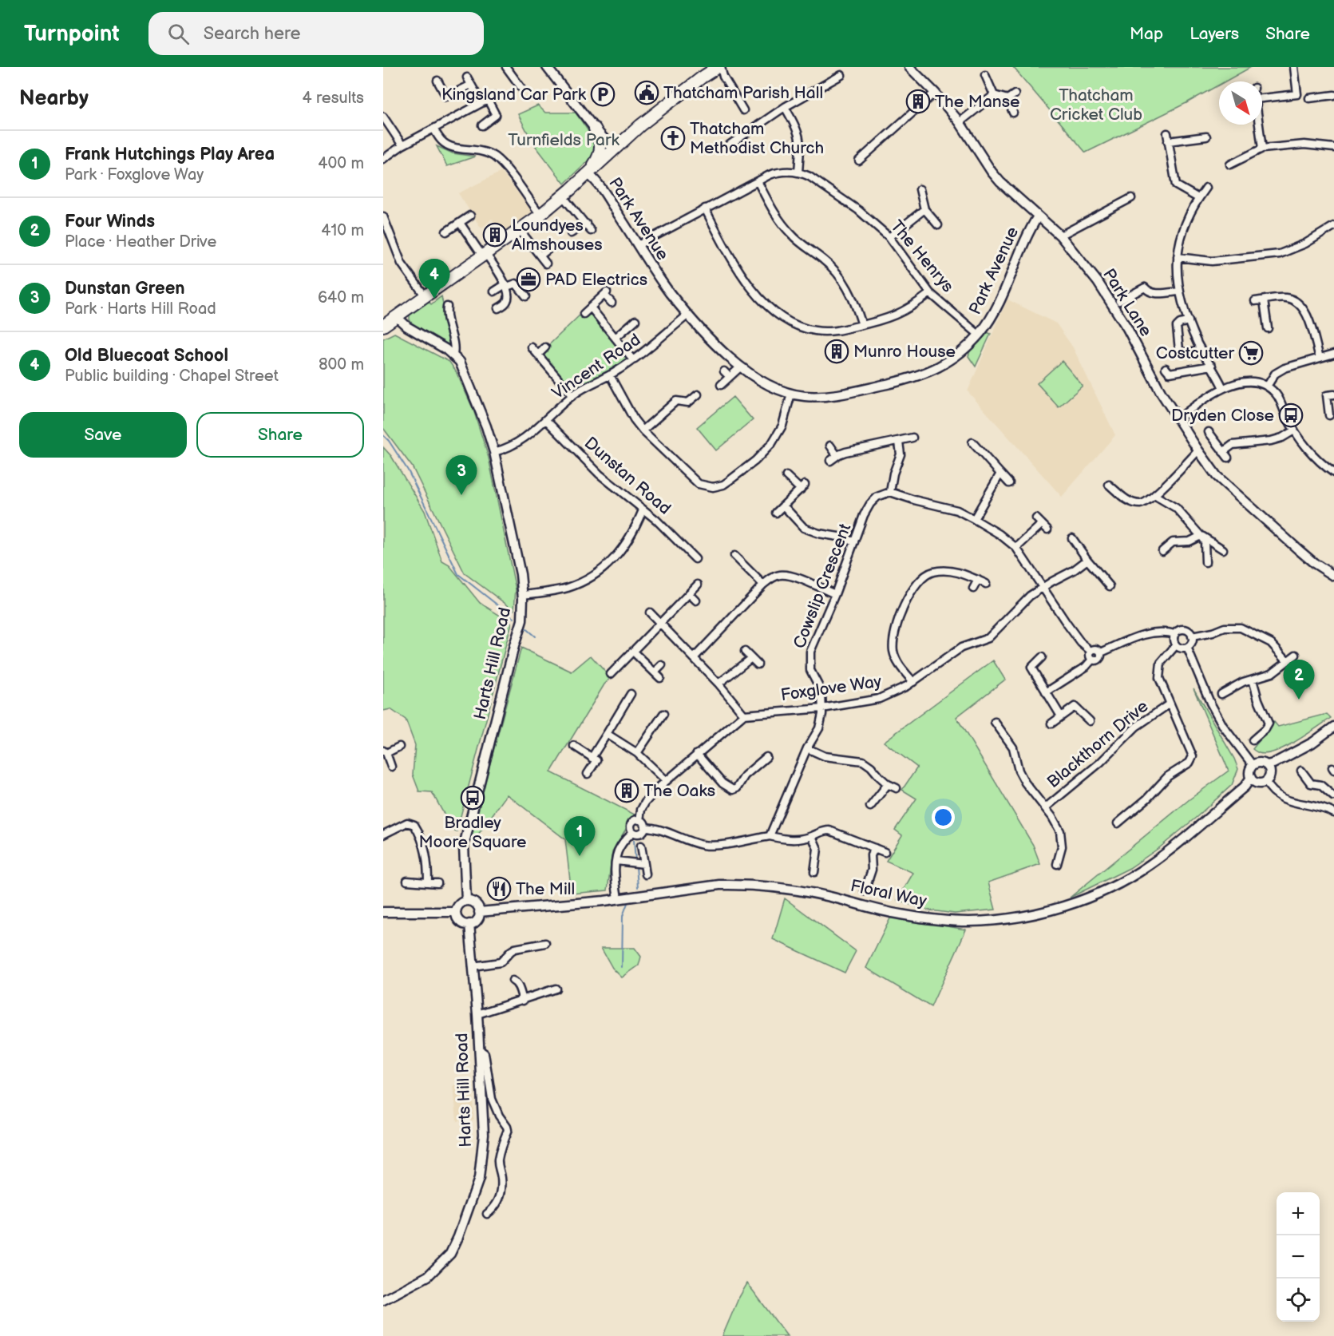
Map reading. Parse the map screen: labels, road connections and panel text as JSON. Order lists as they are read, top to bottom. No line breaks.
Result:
{"streets":{"street":["Park Avenue","The Henrys","Park Lane","Vincent Road","Dunstan Road","Cowslip Crescent","Harts Hill Road","Foxglove Way","Blackthorn Drive","Floral Way"]},"crossings":[["Park Avenue","The Henrys"],["Park Avenue","Park Lane"],["Park Avenue","Vincent Road"],["Vincent Road","Dunstan Road"],["Vincent Road","Harts Hill Road"],["Cowslip Crescent","Foxglove Way"],["Harts Hill Road","Floral Way"]],"parks":["Thatcham Cricket Club","Turnfields Park"],"places":{"public building":["Thatcham Parish Hall"],"parking":["Kingsland Car Park"],"building":["The Manse","Loundyes Almshouses","Munro House","The Oaks"],"church":["Thatcham Methodist Church"],"office":["PAD Electrics"],"supermarket":["Costcutter"],"bus stop":["Dryden Close","Bradley Moore Square"],"restaurant":["The Mill"]},"north":"bottom right","page":{"header":"Turnpoint","search":"Search here","nav":["Map","Layers","Share"],"heading":["Nearby","4 results"],"list":[{"mark":"1","name":"Frank Hutchings Play Area","note":"Park · Foxglove Way","value":"400 m"},{"mark":"2","name":"Four Winds","note":"Place · Heather Drive","value":"410 m"},{"mark":"3","name":"Dunstan Green","note":"Park · Harts Hill Road","value":"640 m"},{"mark":"4","name":"Old Bluecoat School","note":"Public building · Chapel Street","value":"800 m"}],"pins":["4","3","2","1"],"buttons":["Save","Share"],"map_buttons":["+","−"]}}
